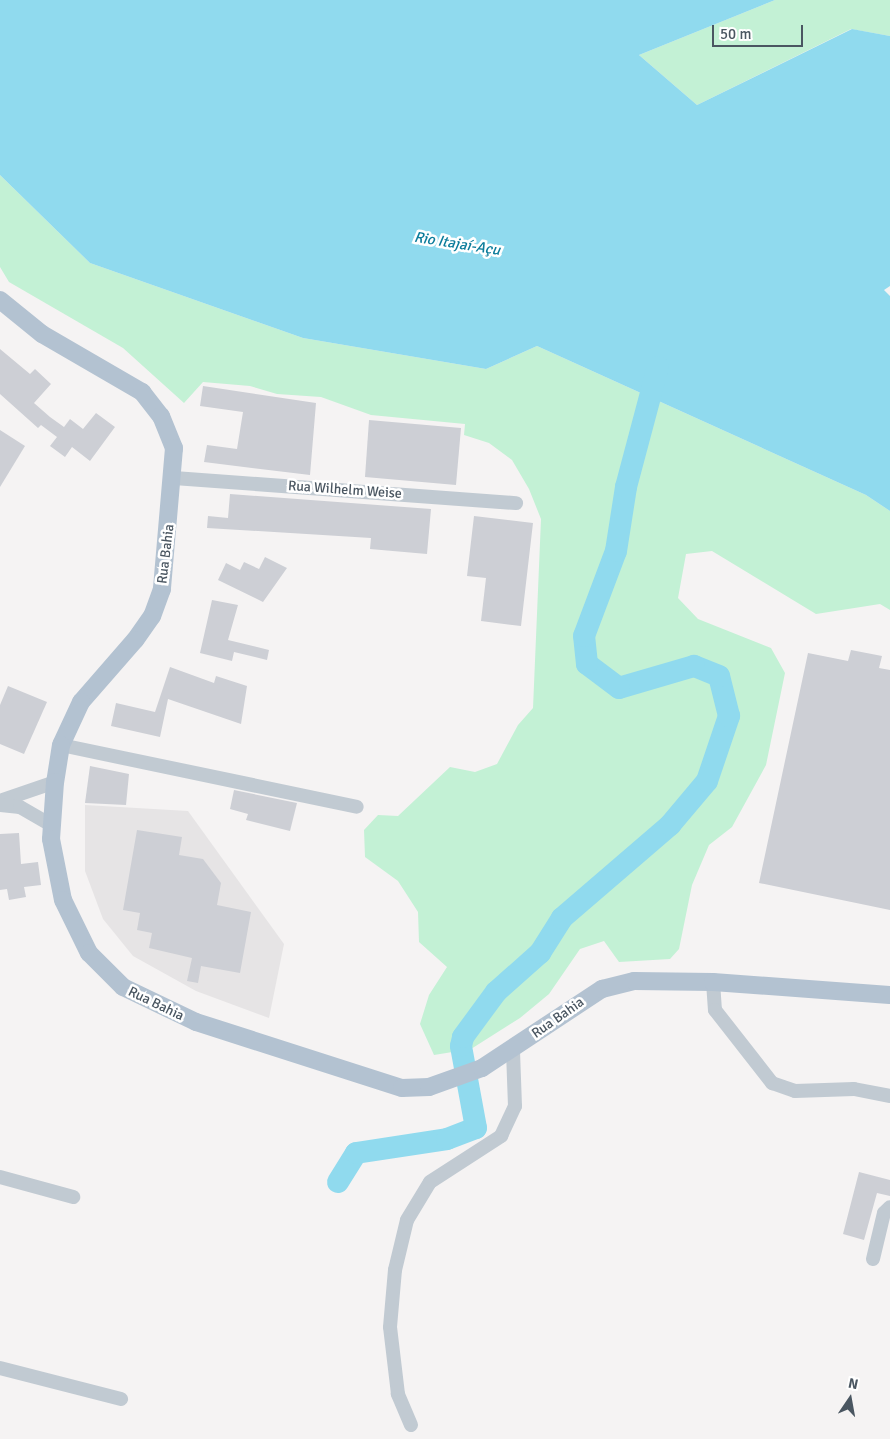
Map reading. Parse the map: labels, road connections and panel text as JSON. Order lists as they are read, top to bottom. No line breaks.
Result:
{"streets":{"main road":["Rua Bahia"],"street":["Rua Wilhelm Weise"]},"crossings":[["Rua Wilhelm Weise","Rua Bahia"]],"water":["Rio Itajaí-Açu"],"scale_bar":"50 m","north":"top"}
